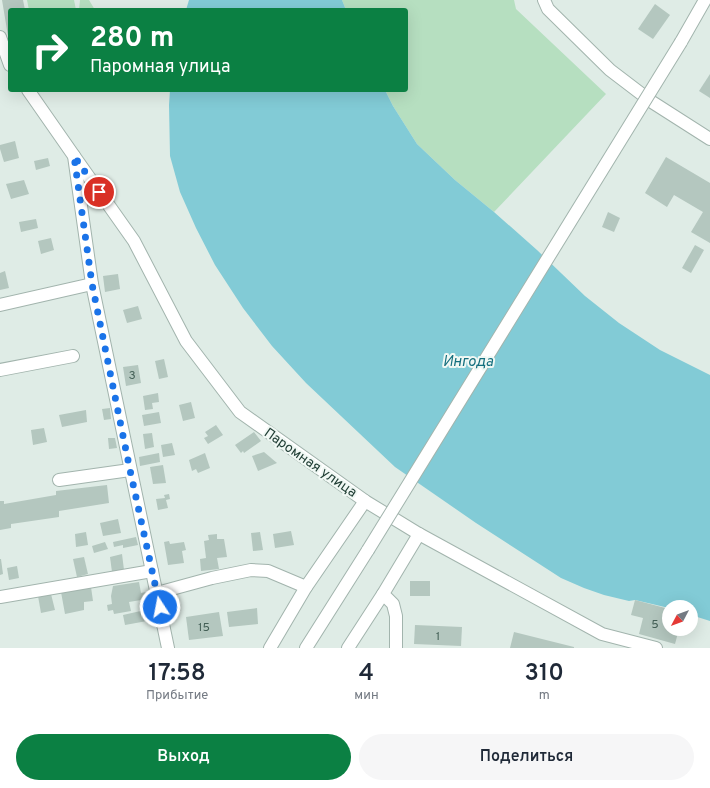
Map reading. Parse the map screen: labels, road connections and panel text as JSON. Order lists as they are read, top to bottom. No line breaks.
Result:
{"streets":{"street":["Паромная улица"]},"water":["Ингода"],"house_numbers":["3","5","15","1"],"north":"bottom left","page":{"turn":["280 m","Паромная улица"],"eta":["17:58","Прибытие","4","мин","310","m"],"buttons":["Выход","Поделиться"]}}
